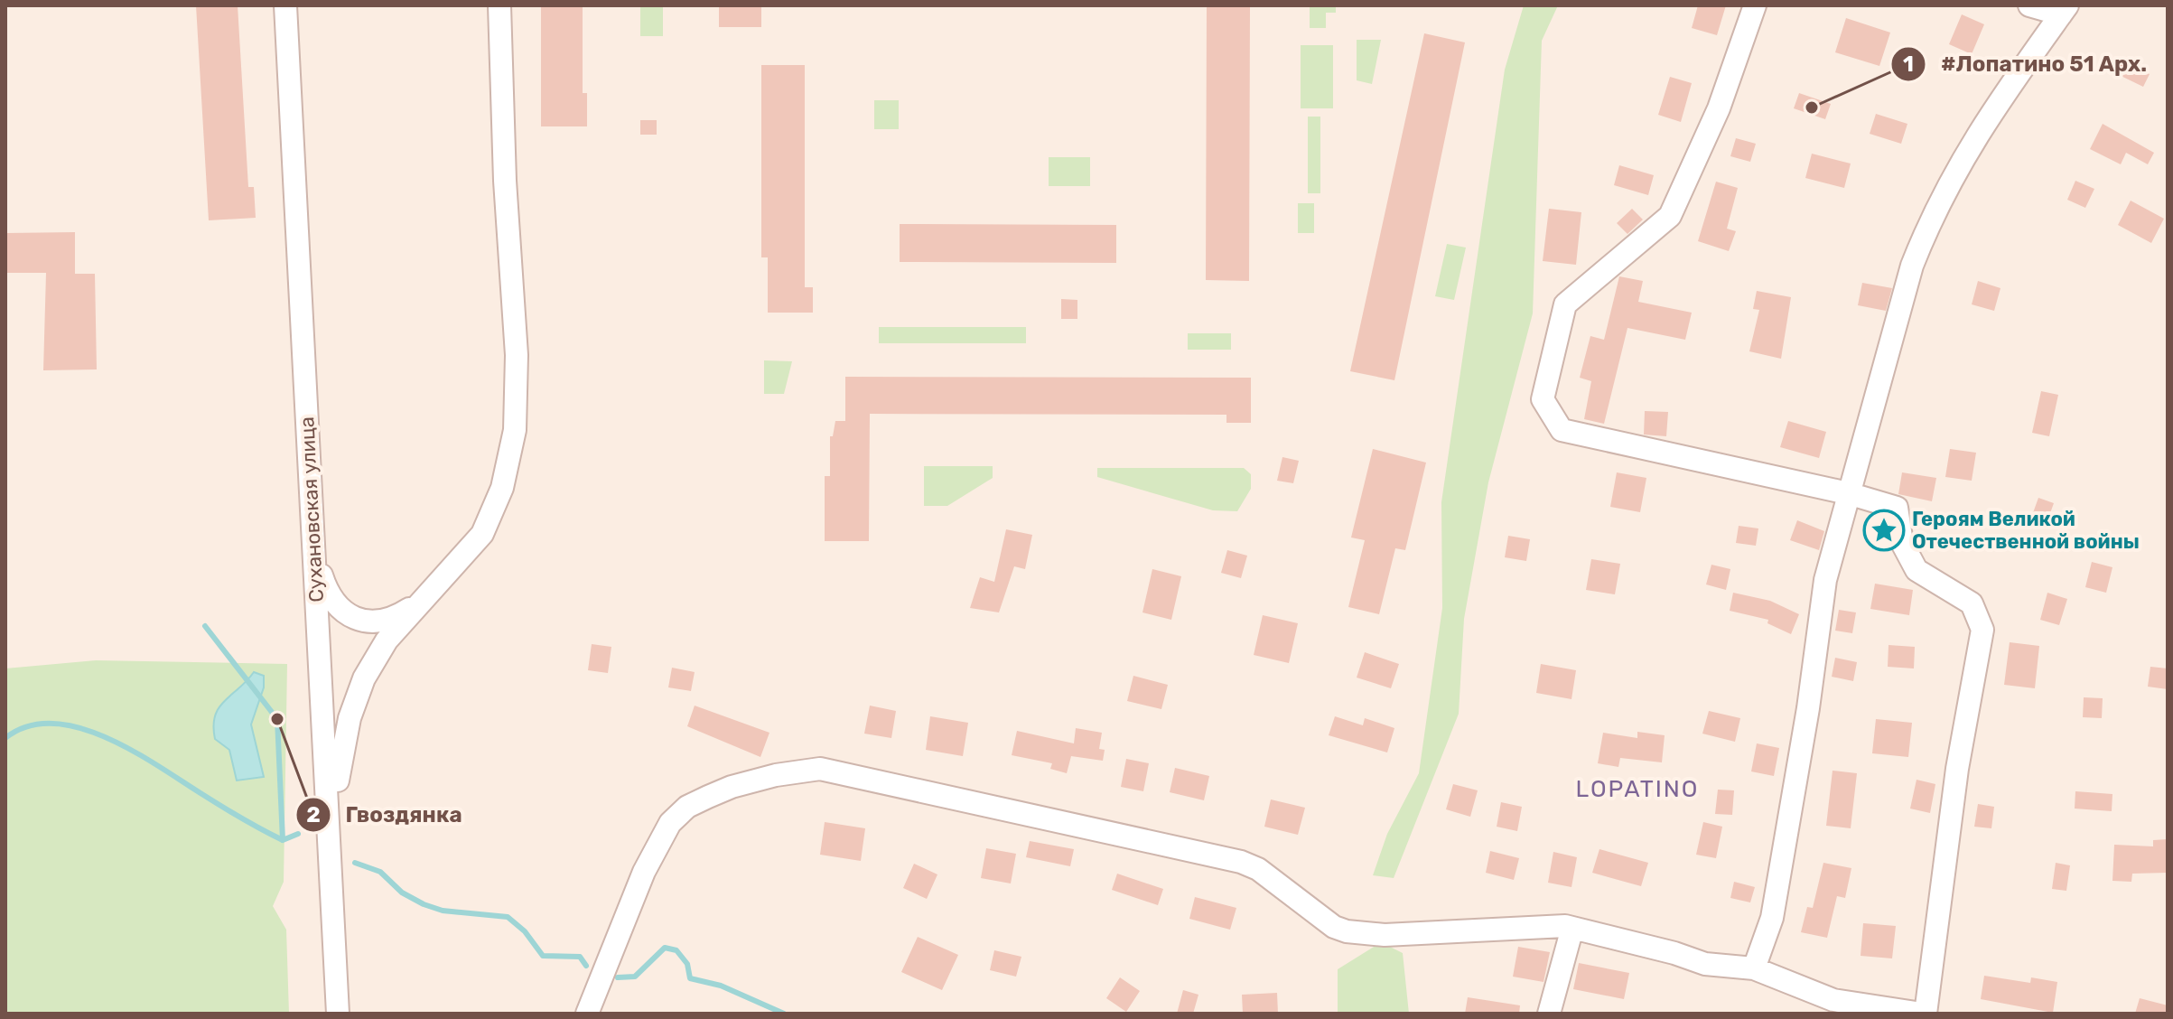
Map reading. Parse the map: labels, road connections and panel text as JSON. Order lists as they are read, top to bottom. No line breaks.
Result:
{"streets":{"street":["Сухановская улица"]},"districts":["LOPATINO"],"places":{"other":["#Лопатино 51 Арх.","Гвоздянка"],"place":["Героям Великой Отечественной войны"]}}
